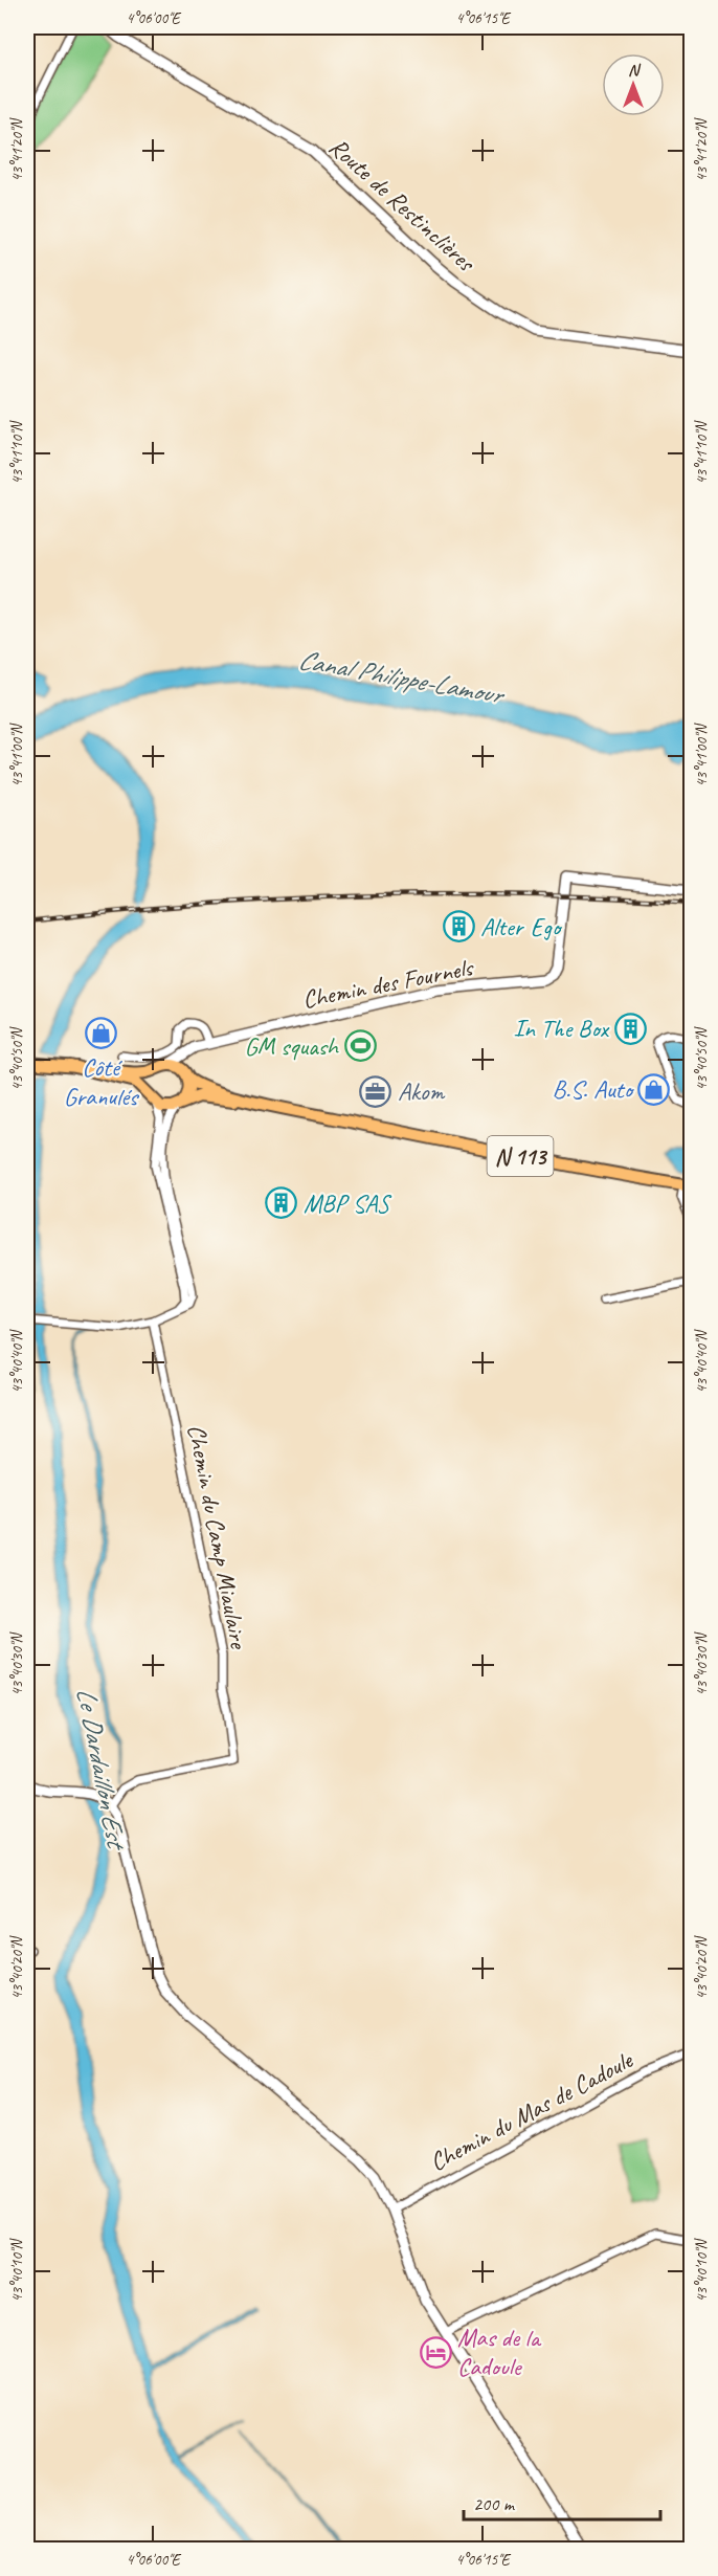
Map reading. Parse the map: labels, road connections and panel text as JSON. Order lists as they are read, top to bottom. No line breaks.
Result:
{"streets":{"main road":["N 113"],"street":["Route de Restinclières","Chemin des Fournels","Chemin du Camp Miaulaire","Chemin du Mas de Cadoule"]},"crossings":[["Chemin des Fournels","N 113"]],"water":["Canal Philippe-Lamour","Le Dardaillon Est"],"places":{"building":["Alter Ego","In The Box","MBP SAS"],"shop":["Côté Granulés","B.S. Auto"],"sports":["GM squash"],"office":["Akom"],"hotel":["Mas de la Cadoule"]},"scale_bar":"200 m","north":"top","coordinates":["4°06'00\"E","4°06'15\"E","43°41'20\"N","43°41'10\"N","43°41'00\"N","43°40'50\"N","43°40'40\"N","43°40'30\"N","43°40'20\"N","43°40'10\"N"]}
